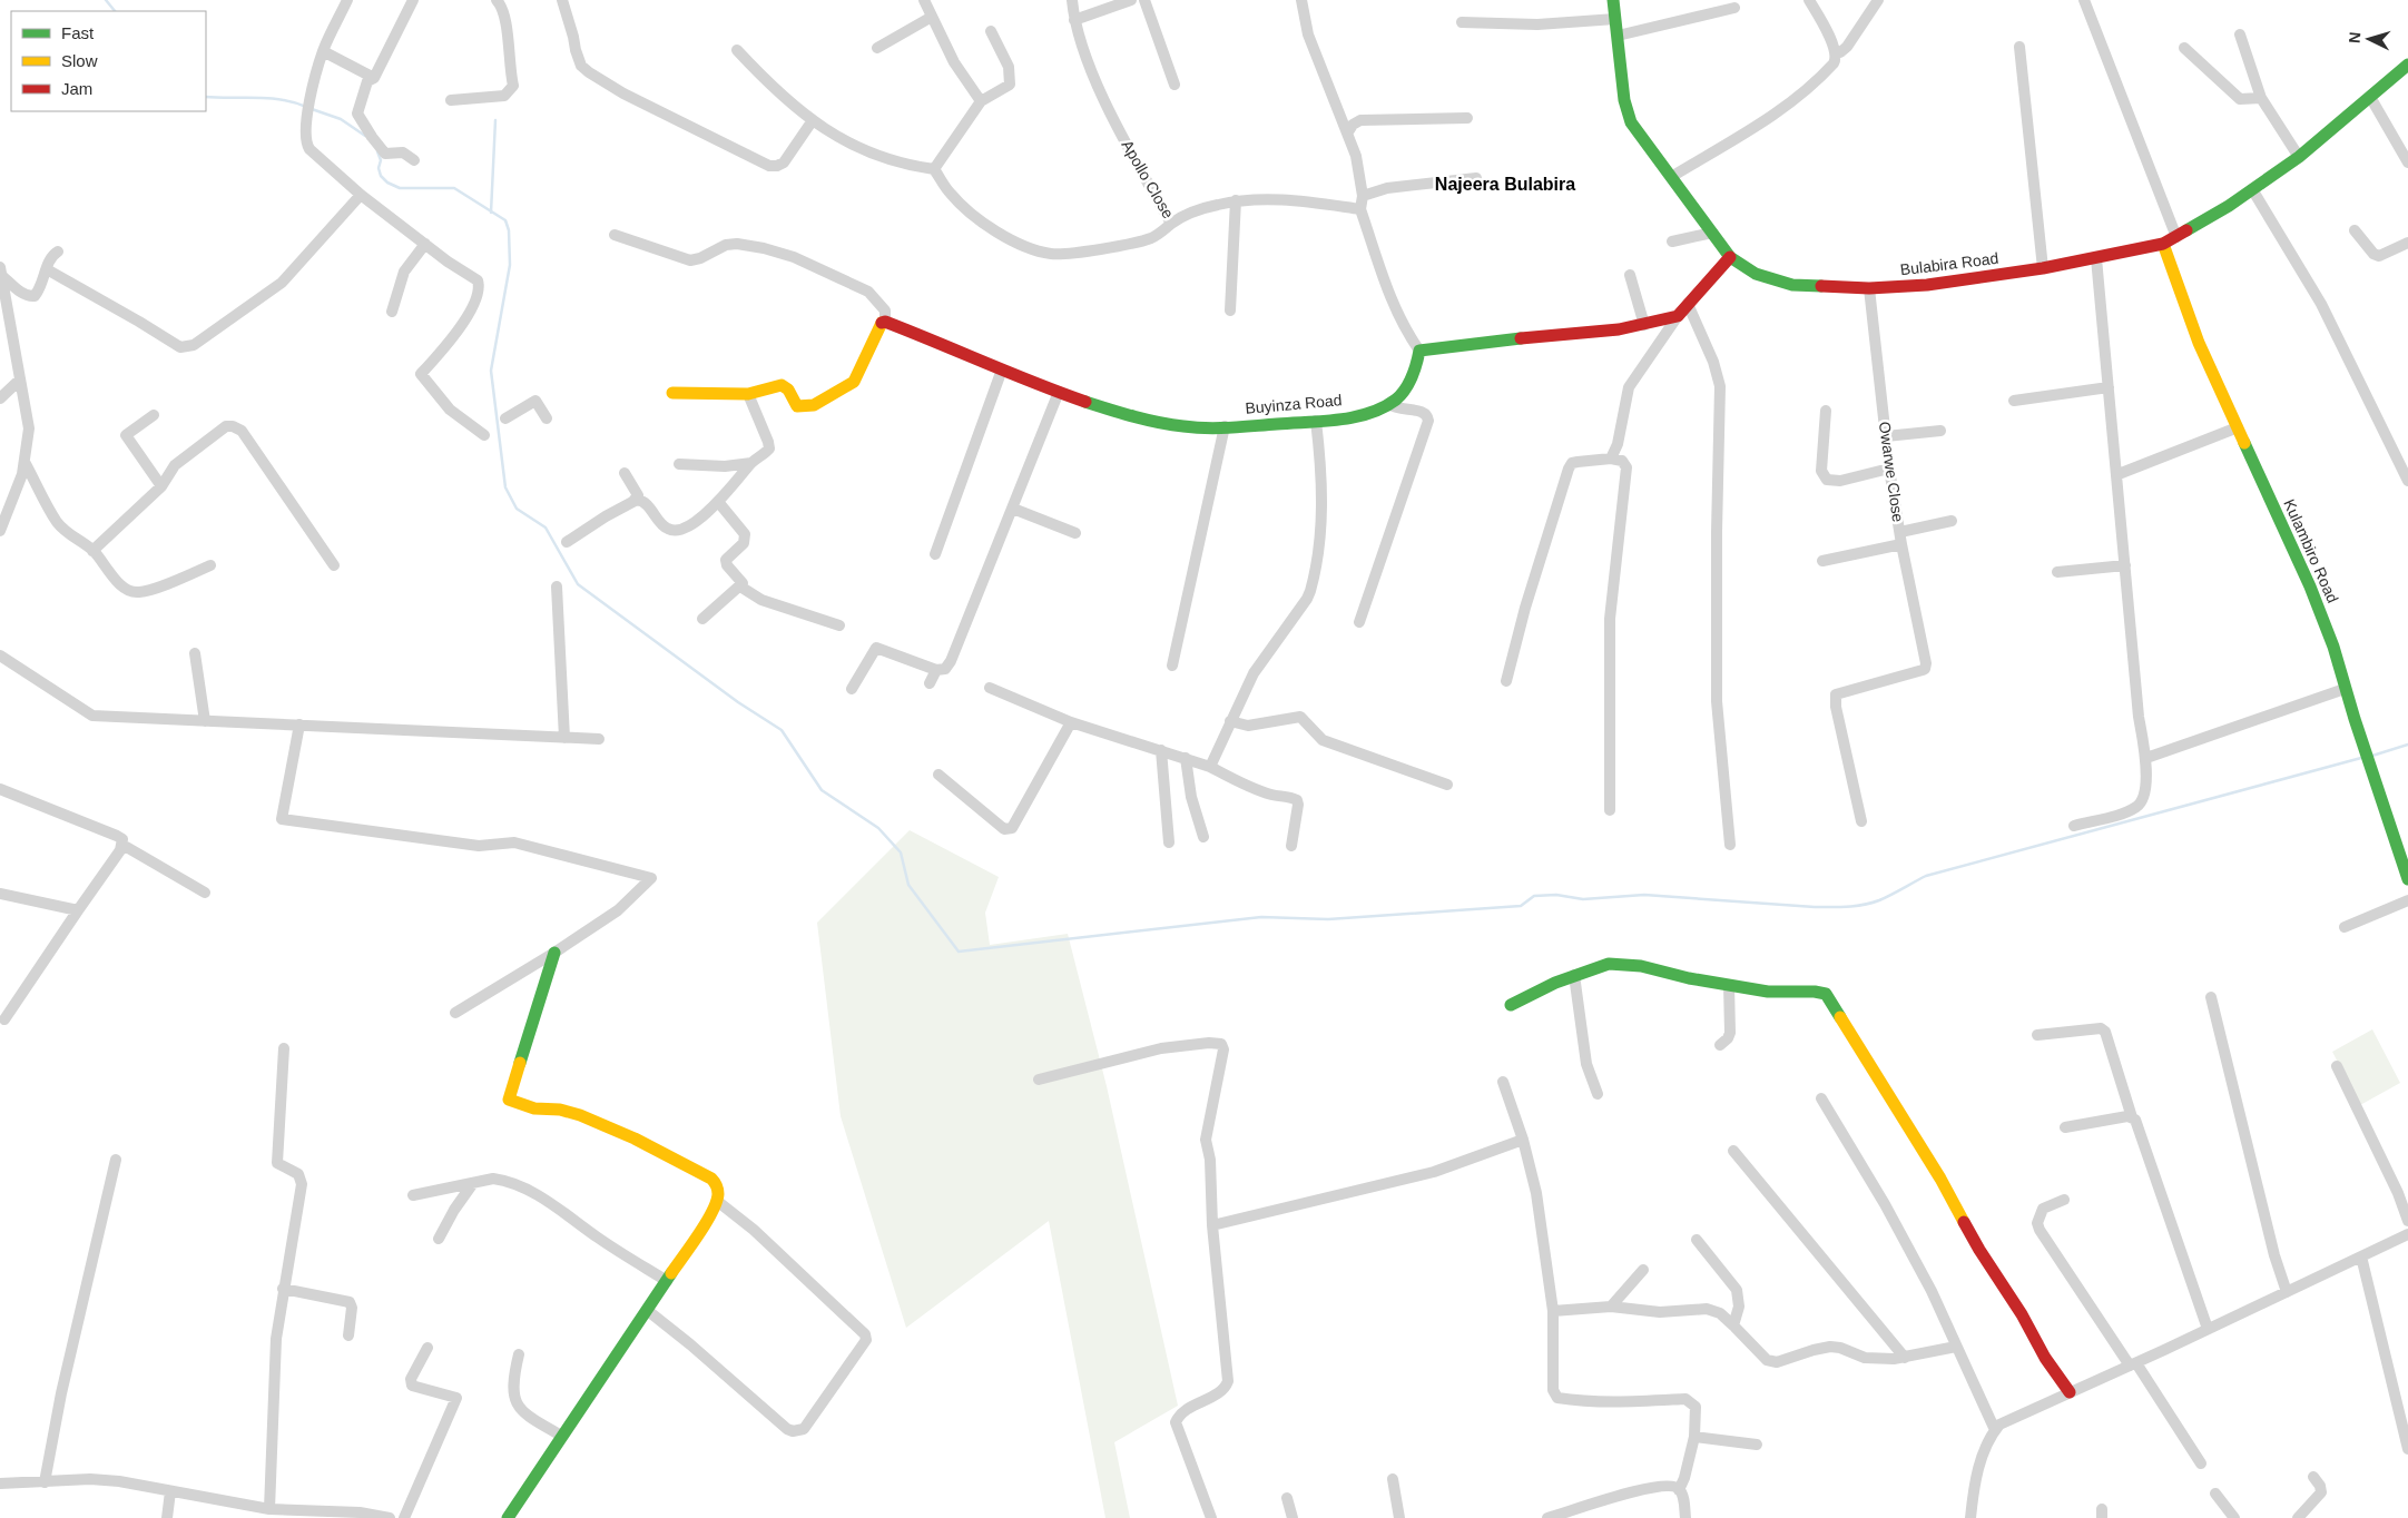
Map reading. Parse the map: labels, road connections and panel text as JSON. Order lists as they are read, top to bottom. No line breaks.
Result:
{"streets":{"street":["Apollo Close","Bulabira Road","Buyinza Road","Owarwe Close","Kulambiro Road"]},"crossings":[["Bulabira Road","Owarwe Close"],["Bulabira Road","Kulambiro Road"]],"districts":["Najeera Bulabira"],"legend":["Fast","Slow","Jam"],"north":"left"}
